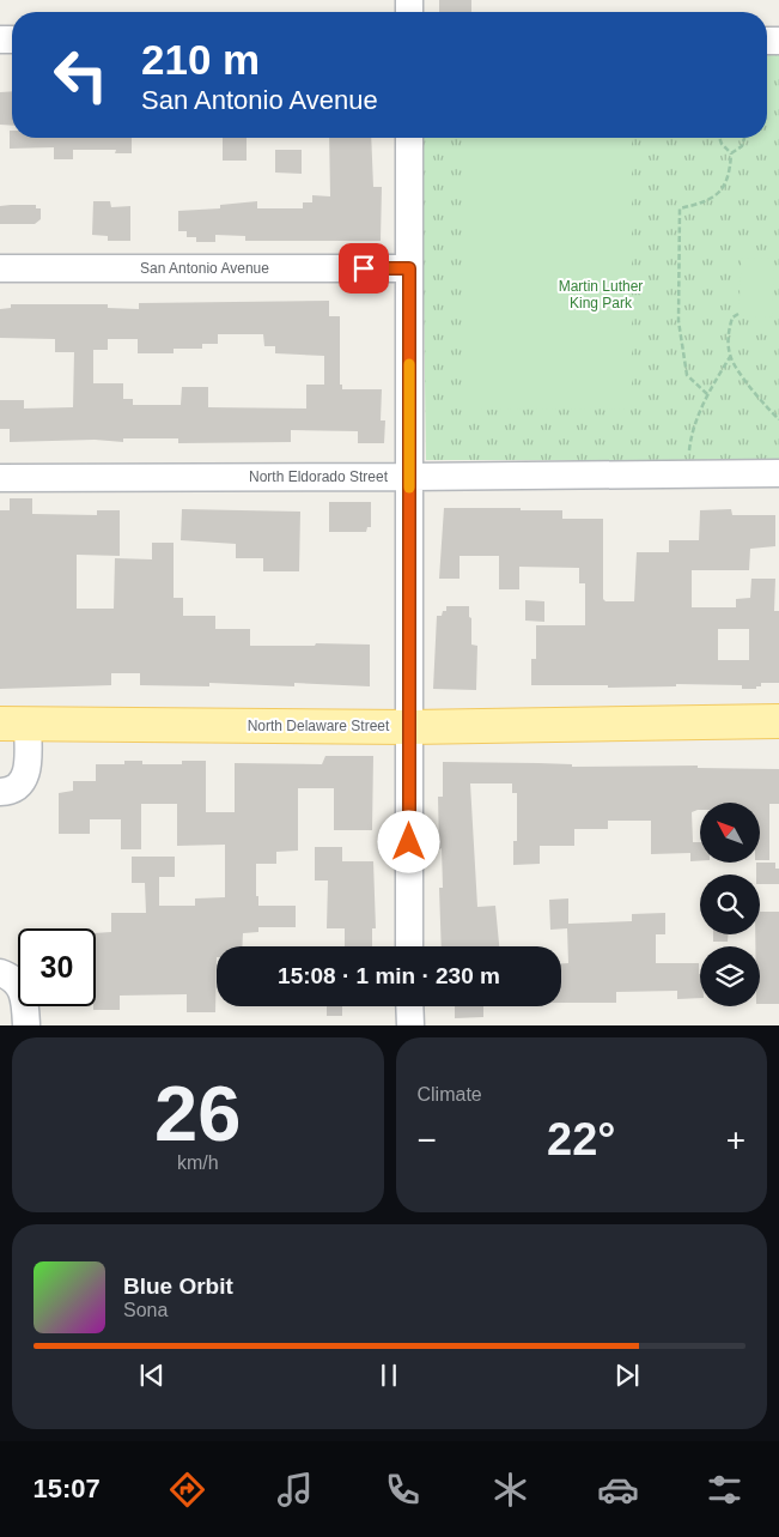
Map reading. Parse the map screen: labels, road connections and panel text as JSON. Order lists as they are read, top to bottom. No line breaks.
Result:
{"streets":{"main road":["North Delaware Street"],"street":["San Antonio Avenue","North Eldorado Street"]},"parks":["Martin Luther King Park"],"north":"top left","page":{"turn":["210 m","San Antonio Avenue"],"limit":"30","trip":"15:08 · 1 min · 230 m","tile":[["26","km/h"],"Climate"],"heat":["−","22°","+"],"song":["Blue Orbit","Sona"],"tabs":"15:07"}}
